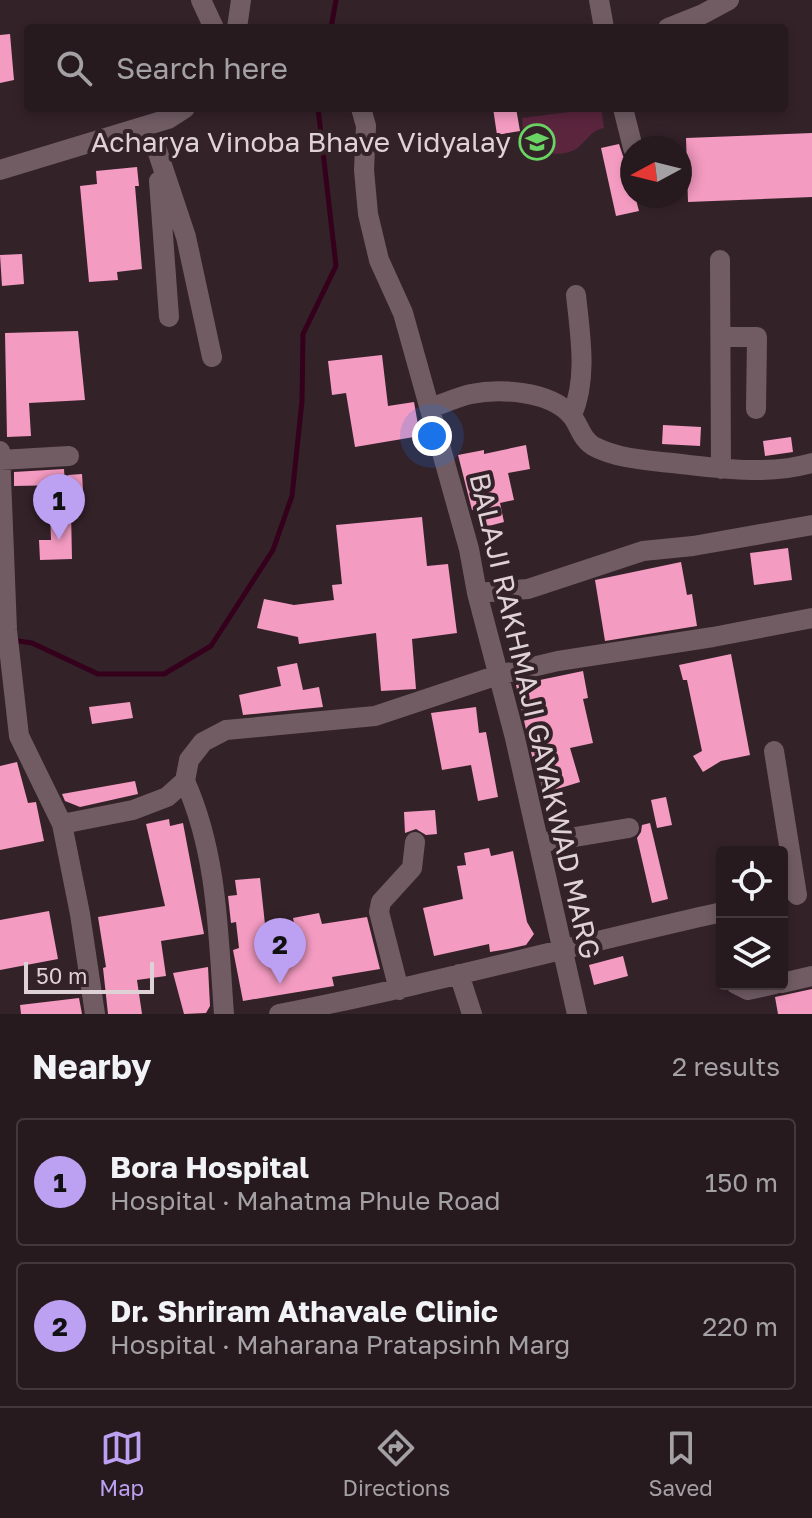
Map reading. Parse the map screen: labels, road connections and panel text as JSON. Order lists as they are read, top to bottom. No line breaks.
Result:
{"streets":{"street":["BALAJI RAKHMAJI GAYAKWAD MARG"]},"places":{"school or university":["Acharya Vinoba Bhave Vidyalay"]},"scale_bar":"50 m","north":"left","page":{"search":"Search here","pins":["1","2"],"scale":"50 m","heading":["Nearby","2 results"],"list":[{"mark":"1","name":"Bora Hospital","note":"Hospital · Mahatma Phule Road","value":"150 m"},{"mark":"2","name":"Dr. Shriram Athavale Clinic","note":"Hospital · Maharana Pratapsinh Marg","value":"220 m"}],"nav":["Map","Directions","Saved"]}}
